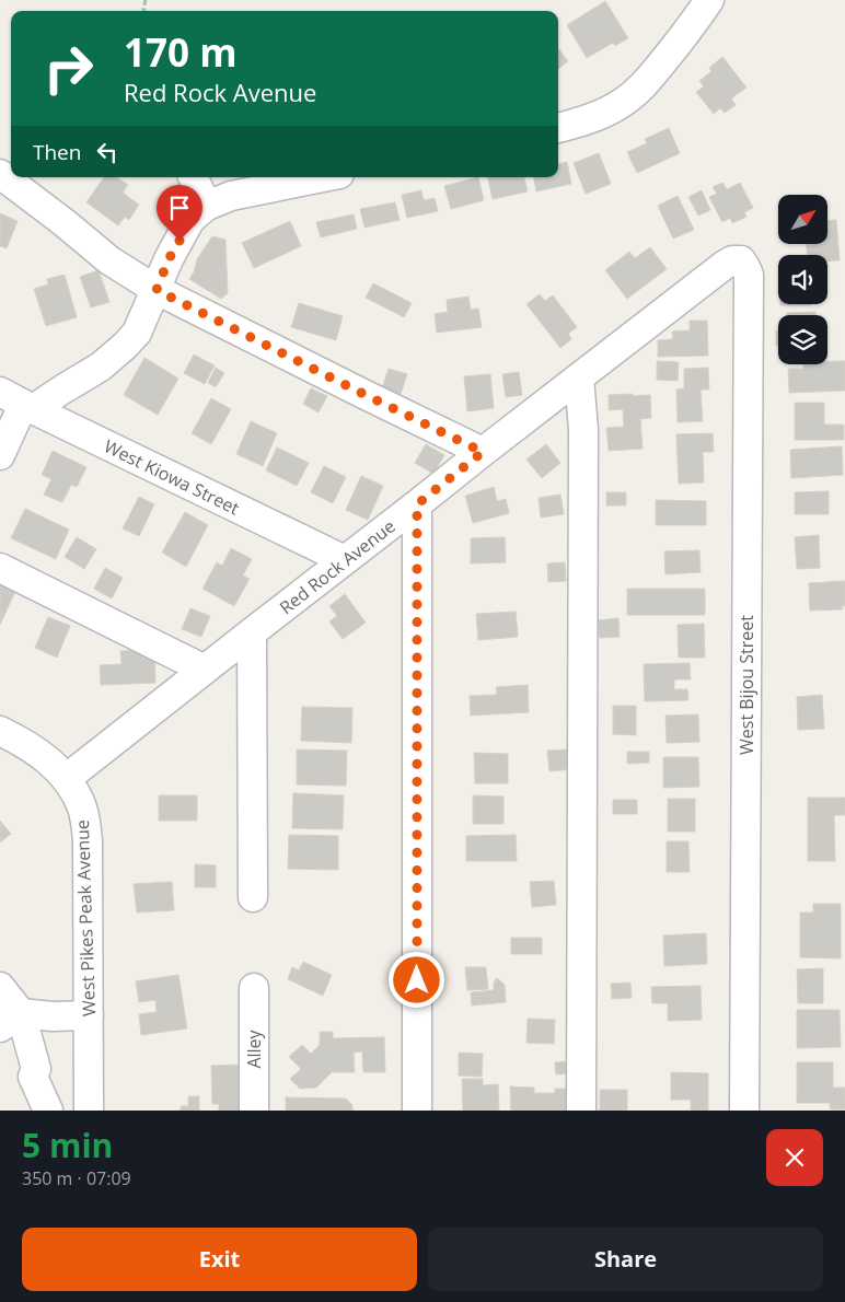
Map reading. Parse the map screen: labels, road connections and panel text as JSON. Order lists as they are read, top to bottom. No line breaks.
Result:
{"streets":{"street":["West Kiowa Street","Red Rock Avenue","West Bijou Street","West Pikes Peak Avenue","Alley"]},"crossings":[["West Kiowa Street","Red Rock Avenue"],["Red Rock Avenue","West Bijou Street"],["Red Rock Avenue","West Pikes Peak Avenue"]],"north":"top right","page":{"turn":["170 m","Red Rock Avenue"],"then":"Then","heading":["5 min","350 m · 07:09"],"buttons":["Exit","Share"]}}
